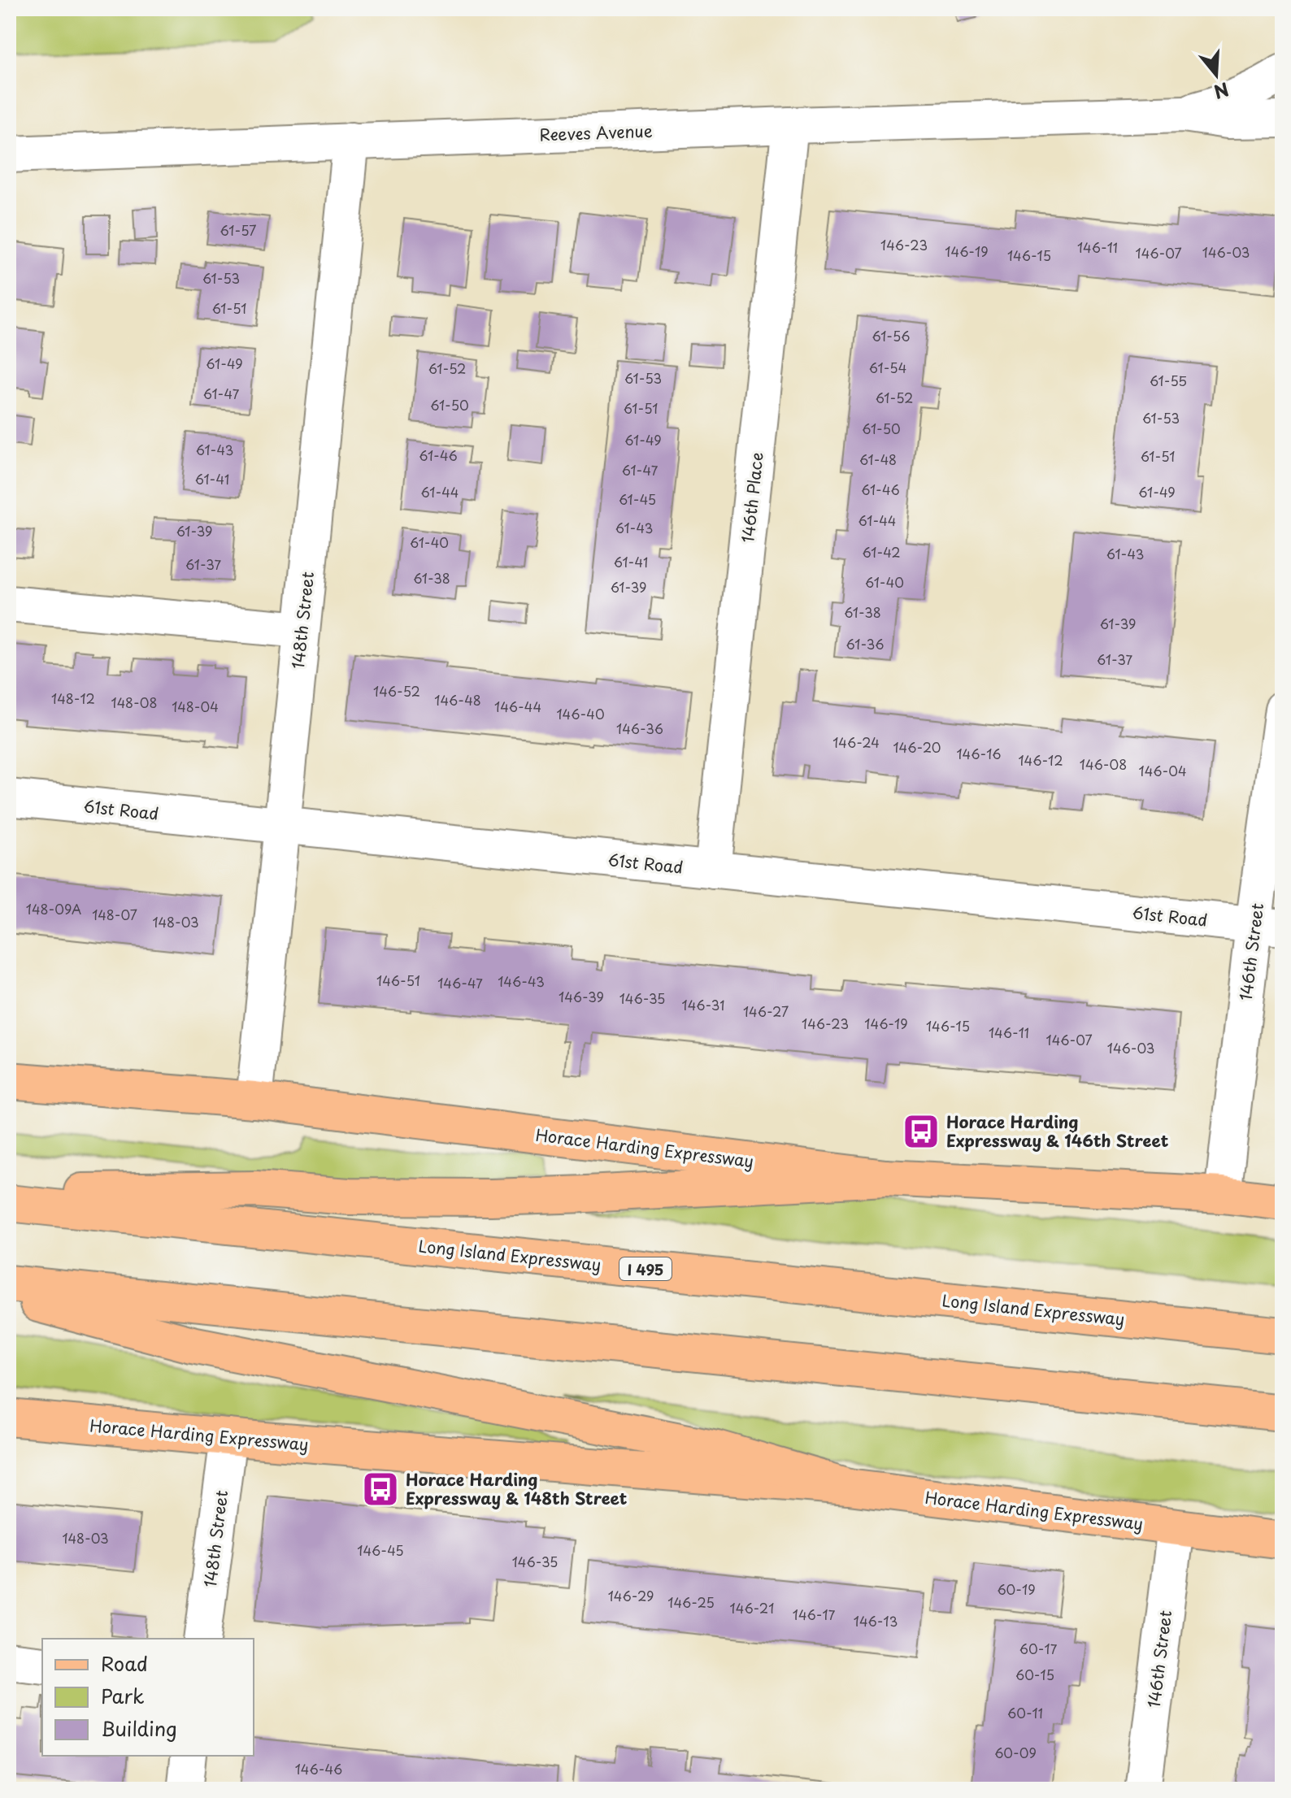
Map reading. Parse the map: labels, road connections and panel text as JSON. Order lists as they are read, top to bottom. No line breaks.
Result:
{"streets":{"main road":["Horace Harding Expressway","Long Island Expressway","I 495"],"street":["Reeves Avenue","146th Place","148th Street","61st Road","146th Street"]},"crossings":[["Reeves Avenue","146th Place"],["Reeves Avenue","148th Street"],["146th Place","61st Road"],["148th Street","61st Road"],["148th Street","Horace Harding Expressway"],["61st Road","146th Street"],["146th Street","Horace Harding Expressway"]],"places":{"bus stop":["Horace Harding Expressway & 146th Street","Horace Harding Expressway & 148th Street"]},"house_numbers":["61-57","146-23","146-11","146-19","146-03","146-07","146-15","61-53","61-51","61-56","61-49","61-54","61-52","61-53","61-55","61-47","61-52","61-50","61-51","61-53","61-50","61-49","61-43","61-46","61-51","61-48","61-47","61-41","61-46","61-44","61-49","61-45","61-44","61-43","61-39","61-40","61-42","61-43","61-41","61-37","61-38","61-40","61-39","61-38","61-39","61-36","61-37","146-52","148-12","146-48","148-08","148-04","146-44","146-40","146-36","146-24","146-20","146-16","146-12","146-08","146-04","148-09A","148-07","148-03","146-51","146-43","146-47","146-39","146-35","146-31","146-27","146-23","146-19","146-15","146-11","146-07","146-03","148-03","146-45","146-35","60-19","146-29","146-25","146-21","146-17","146-13","60-17","60-15","60-11","60-09","146-46"],"legend":["Road","Park","Building"],"north":"bottom"}
